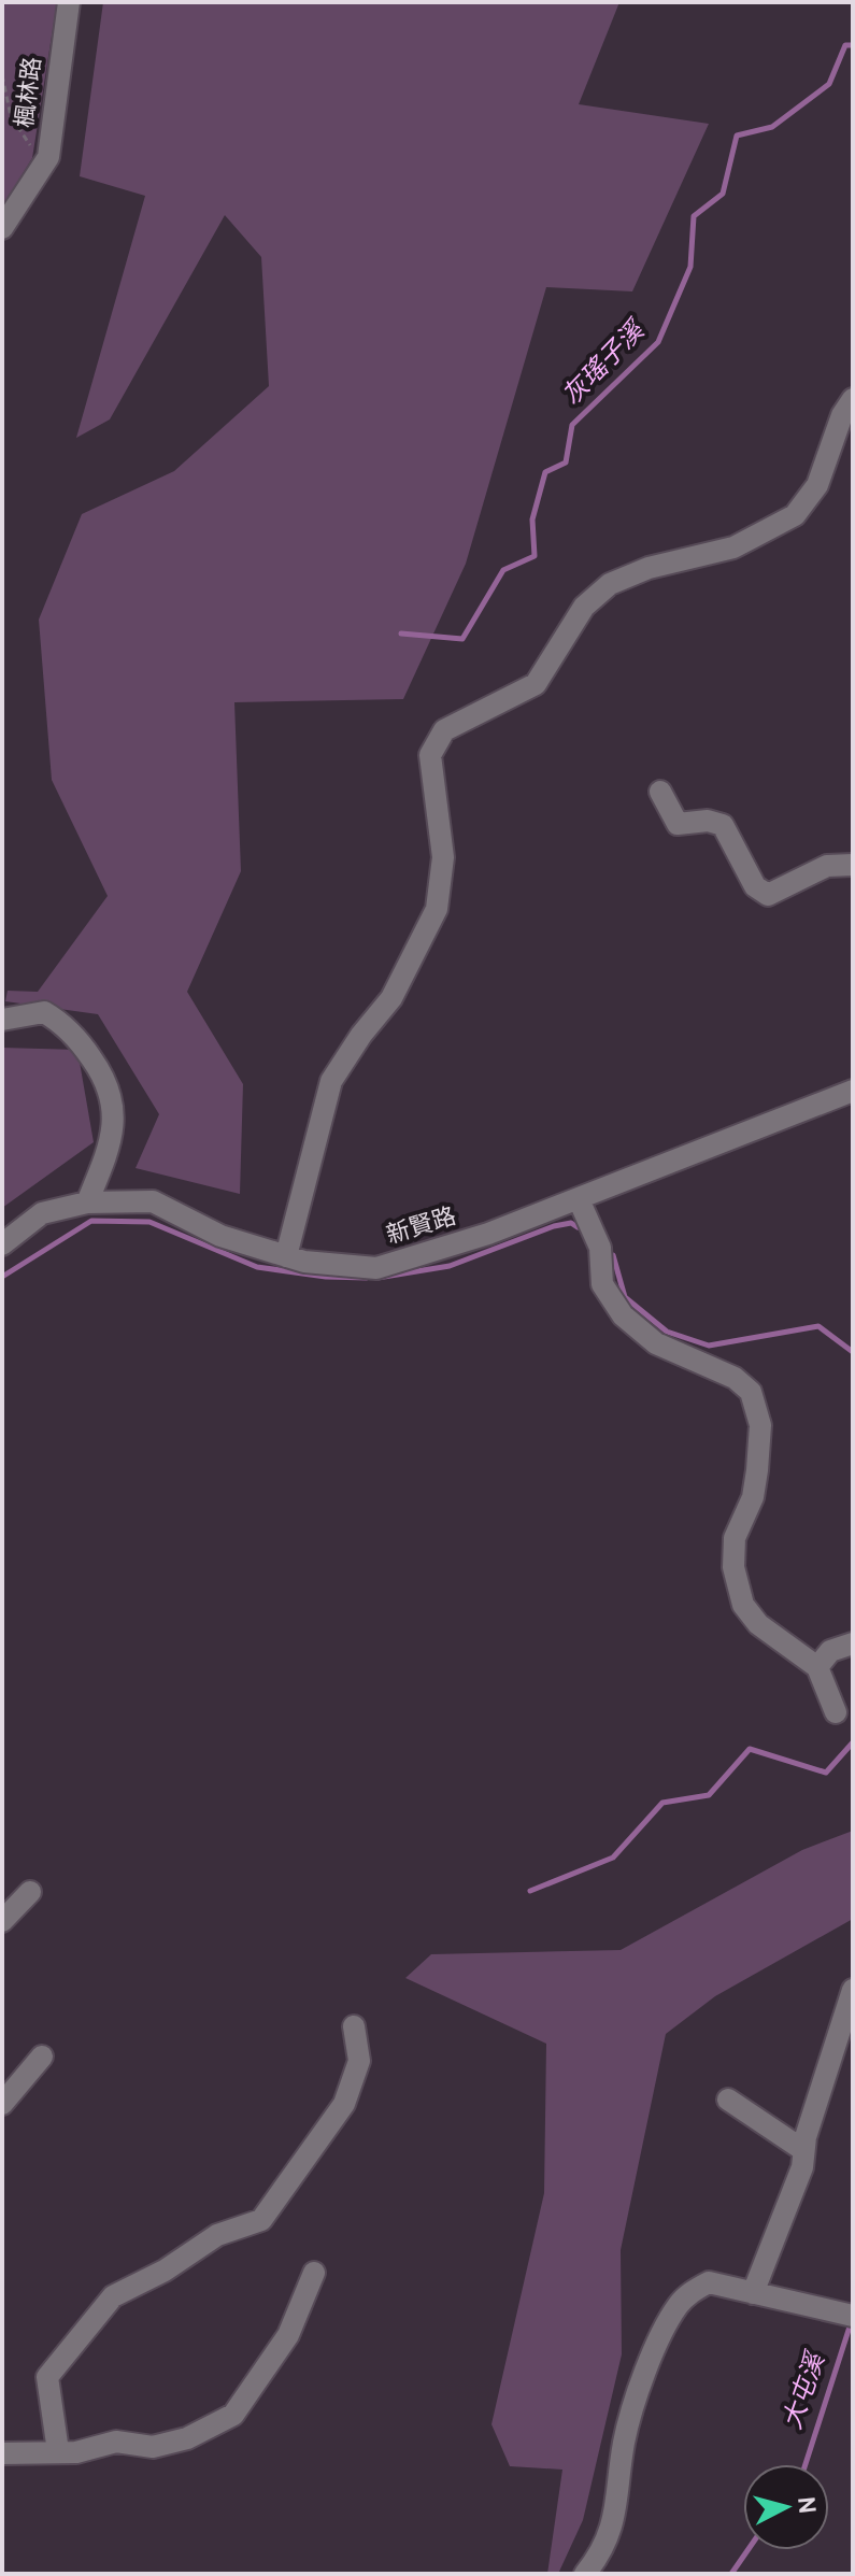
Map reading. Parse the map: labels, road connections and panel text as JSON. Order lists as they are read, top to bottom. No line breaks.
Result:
{"streets":{"street":["楓林路","新賢路"]},"water":["灰瑤子溪","大屯溪"],"north":"right"}
